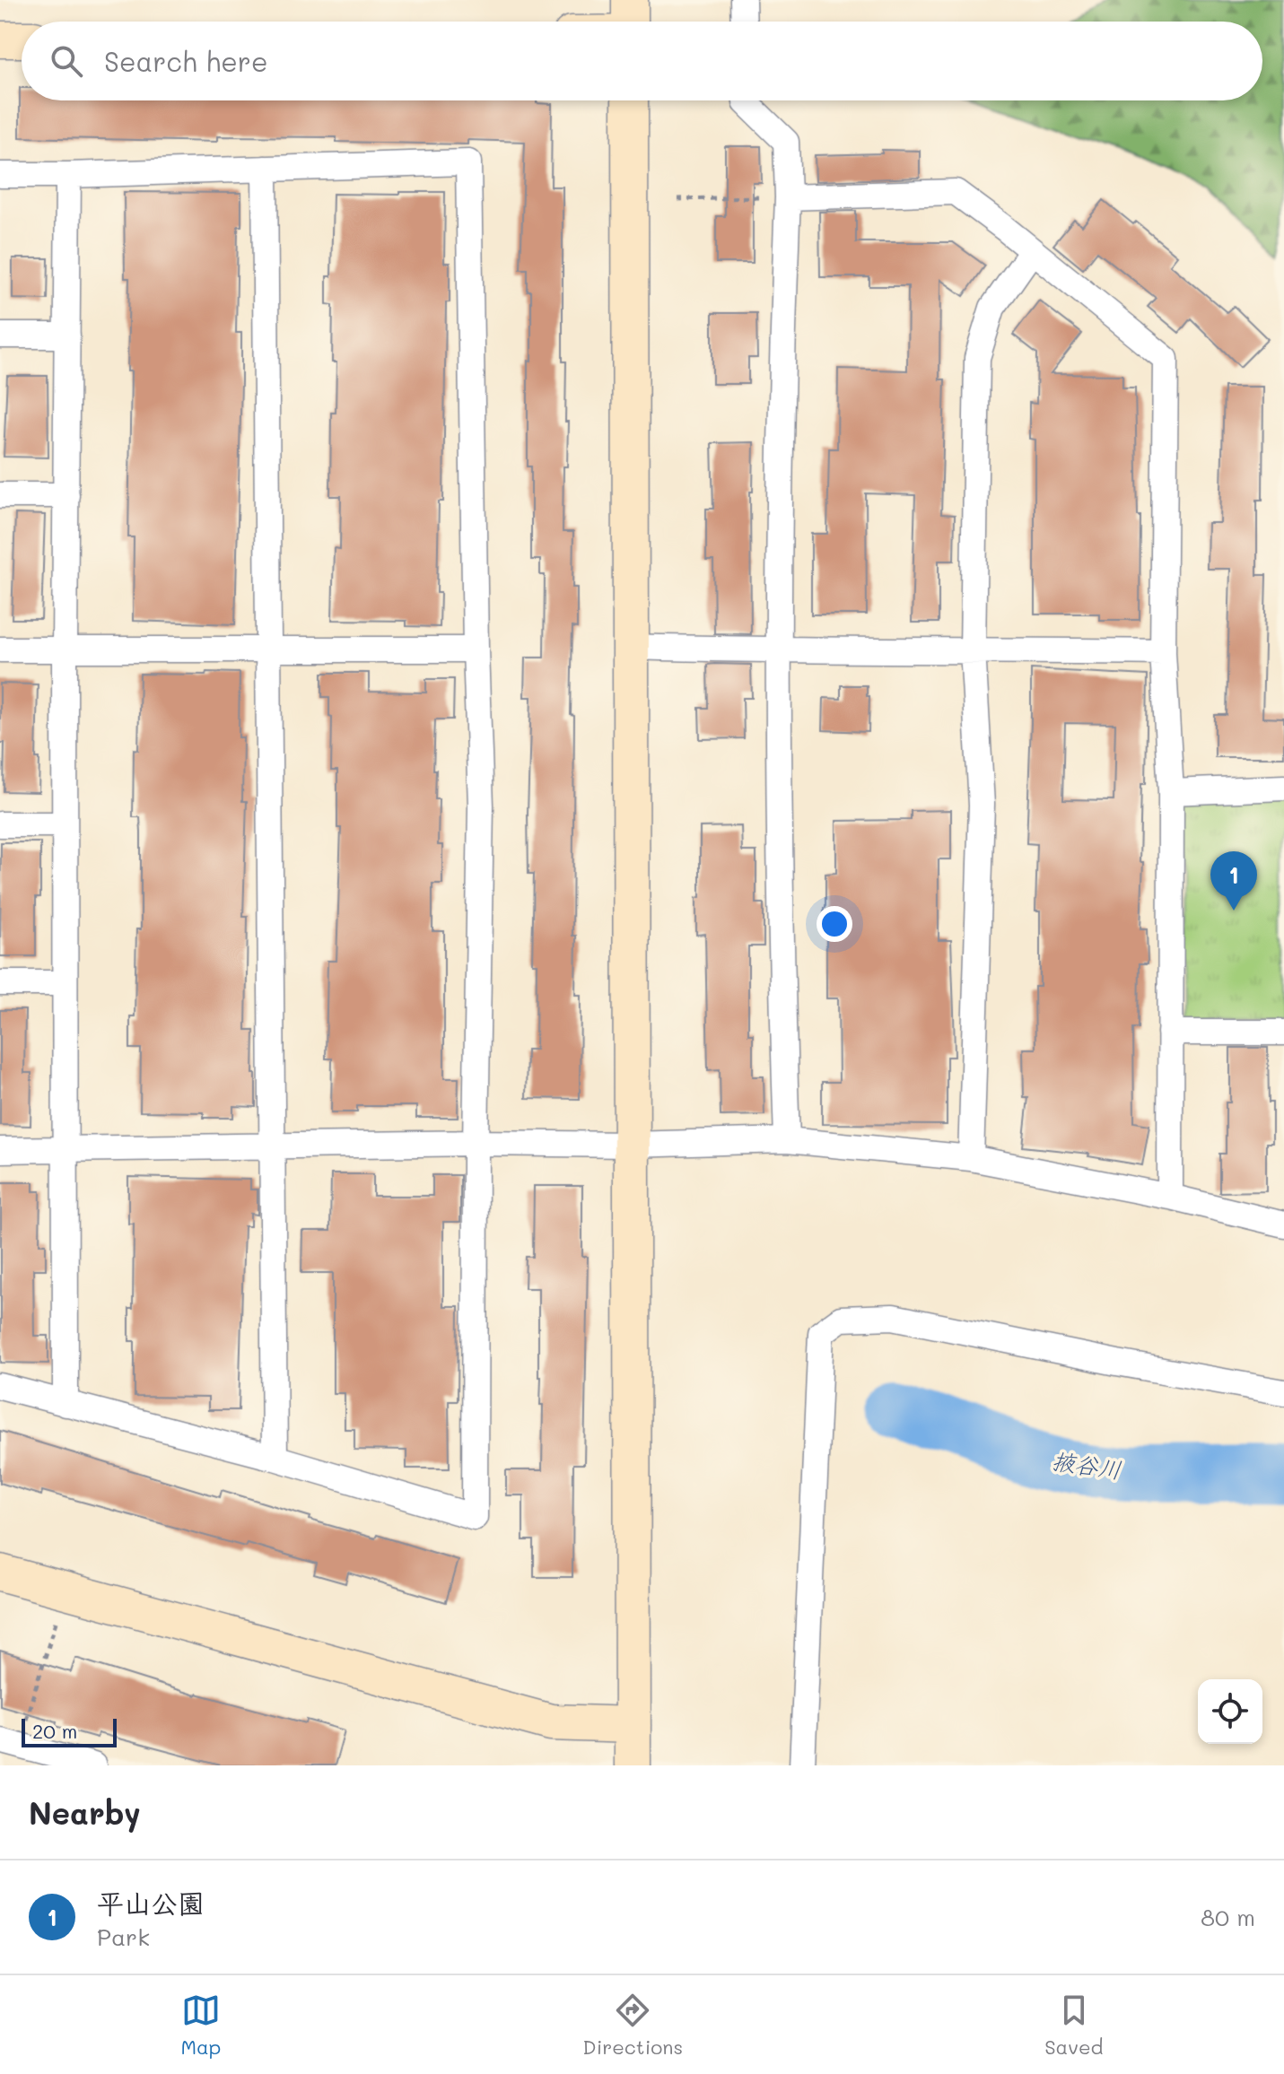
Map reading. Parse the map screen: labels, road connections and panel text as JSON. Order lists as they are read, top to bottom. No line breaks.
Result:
{"water":["掖谷川"],"scale_bar":"20 m","page":{"search":"Search here","pins":"1","scale":"20 m","heading":"Nearby","list":[{"mark":"1","name":"平山公園","note":"Park","value":"80 m"}],"nav":["Map","Directions","Saved"]}}
